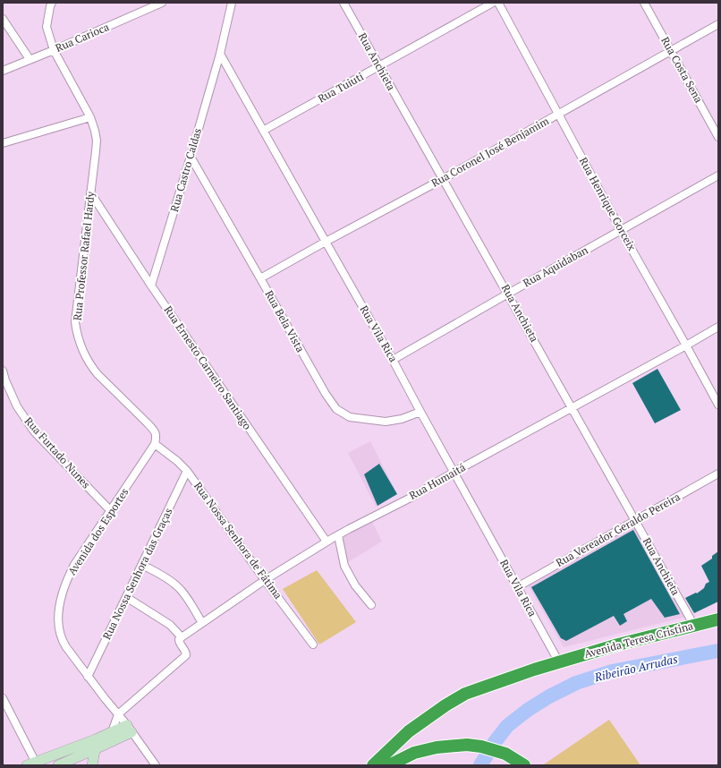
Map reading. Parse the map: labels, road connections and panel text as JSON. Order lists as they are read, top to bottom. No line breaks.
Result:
{"streets":{"highway":["Avenida Teresa Cristina"],"street":["Rua Carioca","Rua Anchieta","Rua Costa Sena","Rua Tuiuti","Rua Coronel José Benjamim","Rua Castro Caldas","Rua Henrique Gorceix","Rua Professor Rafael Hardy","Rua Aquidaban","Rua Bela Vista","Rua Vila Rica","Rua Ernesto Carneiro Santiago","Rua Furtado Nunes","Rua Humaitá","Rua Vereador Geraldo Pereira","Avenida dos Esportes","Rua Nossa Senhora de Fátima","Rua Nossa Senhora das Graças"]},"crossings":[["Rua Carioca","Rua Professor Rafael Hardy"],["Rua Anchieta","Rua Tuiuti"],["Rua Anchieta","Rua Coronel José Benjamim"],["Rua Anchieta","Rua Aquidaban"],["Rua Anchieta","Rua Humaitá"],["Rua Anchieta","Rua Vereador Geraldo Pereira"],["Rua Anchieta","Avenida Teresa Cristina"],["Rua Costa Sena","Rua Coronel José Benjamim"],["Rua Tuiuti","Rua Vila Rica"],["Rua Coronel José Benjamim","Rua Henrique Gorceix"],["Rua Coronel José Benjamim","Rua Bela Vista"],["Rua Coronel José Benjamim","Rua Vila Rica"],["Rua Castro Caldas","Rua Bela Vista"],["Rua Castro Caldas","Rua Vila Rica"],["Rua Castro Caldas","Rua Ernesto Carneiro Santiago"],["Rua Henrique Gorceix","Rua Aquidaban"],["Rua Henrique Gorceix","Rua Humaitá"],["Rua Professor Rafael Hardy","Rua Ernesto Carneiro Santiago"],["Rua Professor Rafael Hardy","Avenida dos Esportes"],["Rua Professor Rafael Hardy","Rua Nossa Senhora de Fátima"],["Rua Aquidaban","Rua Vila Rica"],["Rua Bela Vista","Rua Vila Rica"],["Rua Vila Rica","Rua Humaitá"],["Rua Vila Rica","Rua Vereador Geraldo Pereira"],["Rua Vila Rica","Avenida Teresa Cristina"],["Rua Ernesto Carneiro Santiago","Rua Humaitá"],["Rua Furtado Nunes","Avenida dos Esportes"],["Rua Humaitá","Rua Nossa Senhora de Fátima"],["Avenida dos Esportes","Rua Nossa Senhora de Fátima"],["Avenida dos Esportes","Rua Nossa Senhora das Graças"],["Rua Nossa Senhora de Fátima","Rua Nossa Senhora das Graças"]],"water":["Ribeirão Arrudas"]}
